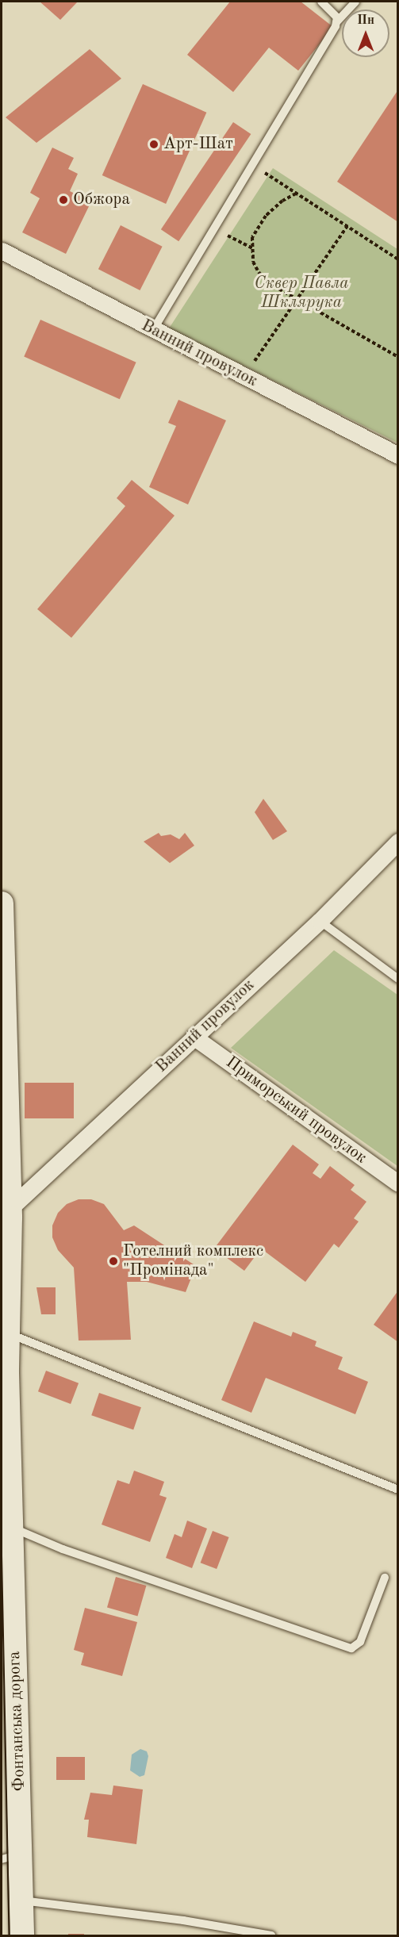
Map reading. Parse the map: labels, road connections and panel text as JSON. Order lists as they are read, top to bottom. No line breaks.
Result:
{"streets":{"main road":["Фонтанська дорога"],"street":["Ванний провулок","Приморський провулок"]},"crossings":[["Ванний провулок","Приморський провулок"],["Ванний провулок","Фонтанська дорога"]],"parks":["Сквер Павла Шклярука"],"places":["Арт-Шат","Обжора","Готелний комплекс \"Промінада\""],"north":"top"}
